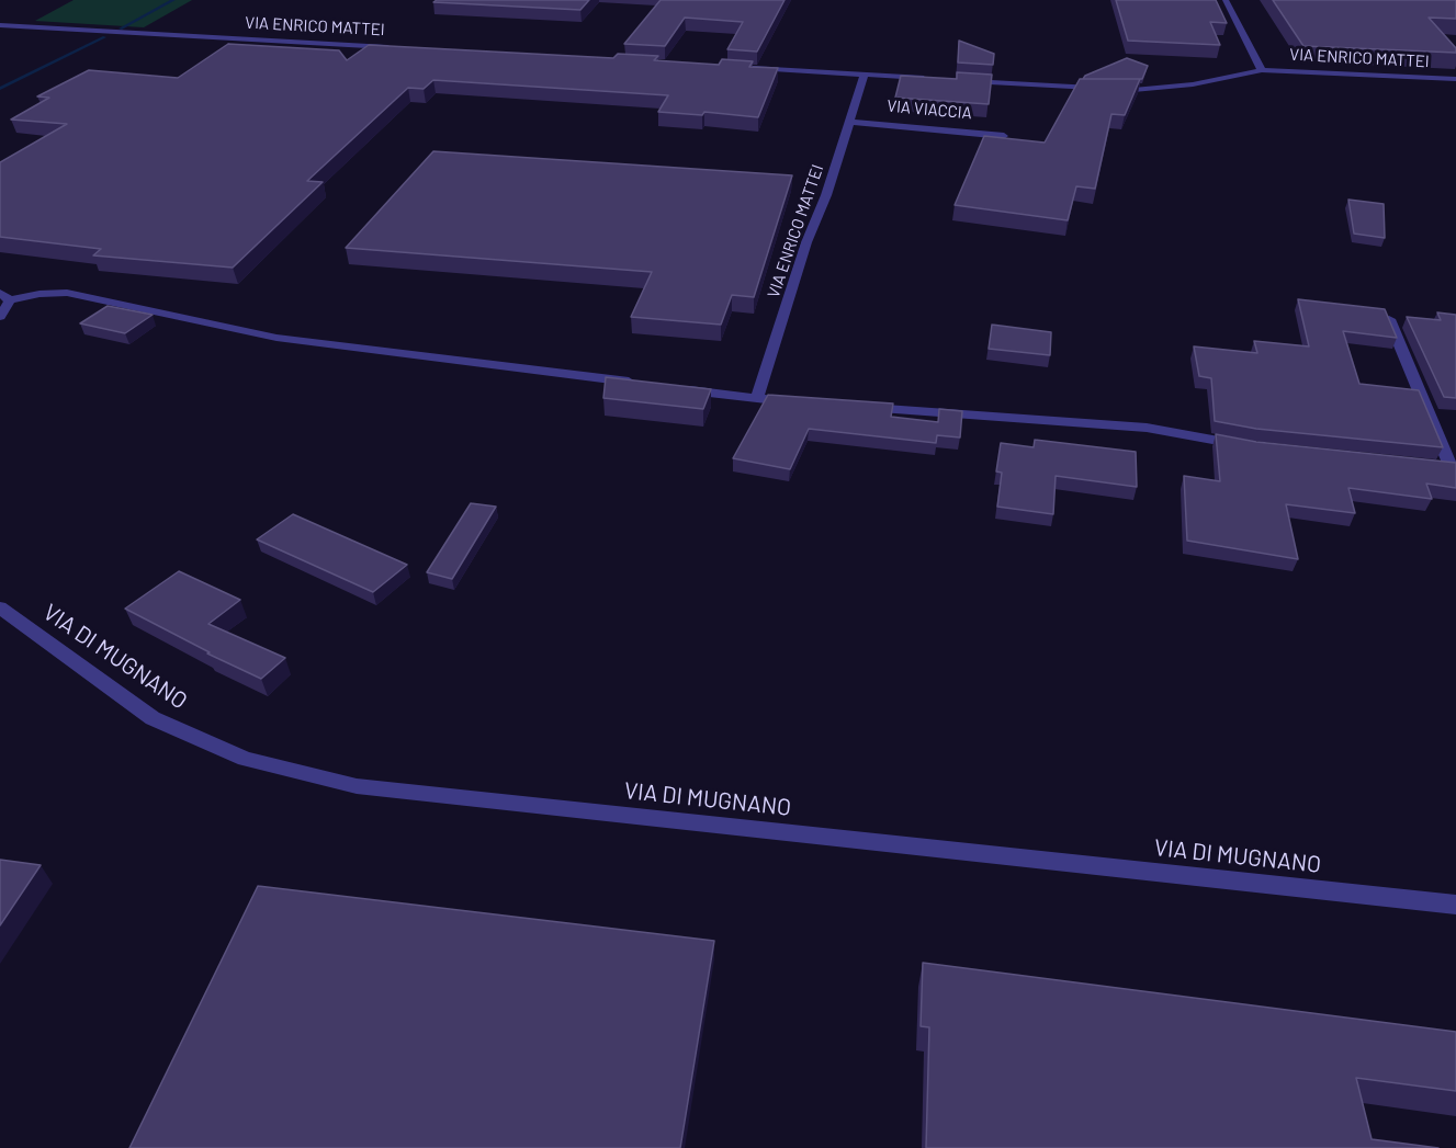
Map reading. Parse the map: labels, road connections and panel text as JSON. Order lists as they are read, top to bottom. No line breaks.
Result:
{"streets":{"street":["VIA ENRICO MATTEI","VIA VIACCIA","VIA DI MUGNANO"]},"crossings":[["VIA ENRICO MATTEI","VIA VIACCIA"]]}
